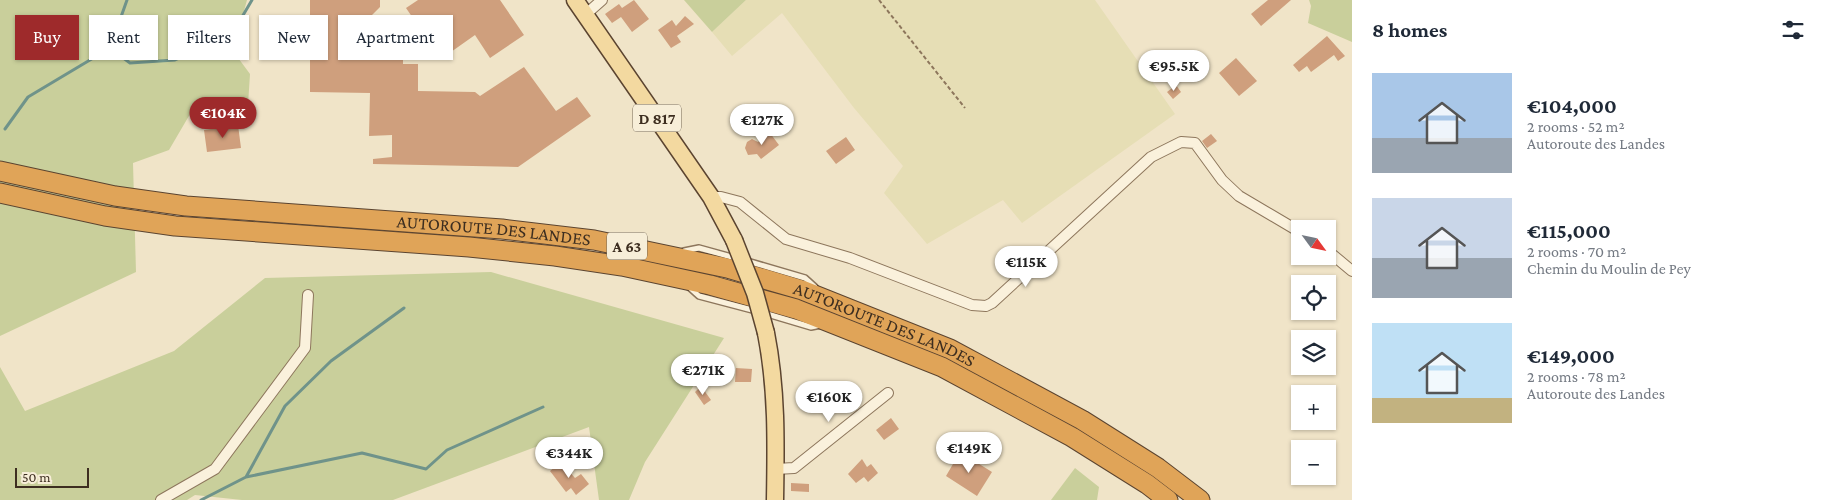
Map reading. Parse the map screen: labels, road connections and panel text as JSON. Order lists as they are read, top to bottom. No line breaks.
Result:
{"streets":{"highway":["AUTOROUTE DES LANDES","A 63"],"main road":["D 817"]},"scale_bar":"50 m","north":"bottom right","page":{"heading":"8 homes","chip":["Buy","Rent","Filters","New","Apartment"],"price":["€95.5K","€104K","€127K","€115K","€271K","€160K","€149K","€344K"],"list":[{"name":"€104,000","note":"2 rooms · 52 m² · Autoroute des Landes"},{"name":"€115,000","note":"2 rooms · 70 m² · Chemin du Moulin de Pey"},{"name":"€149,000","note":"2 rooms · 78 m² · Autoroute des Landes"}],"map_buttons":["+","−"],"scale":"50 m"}}
